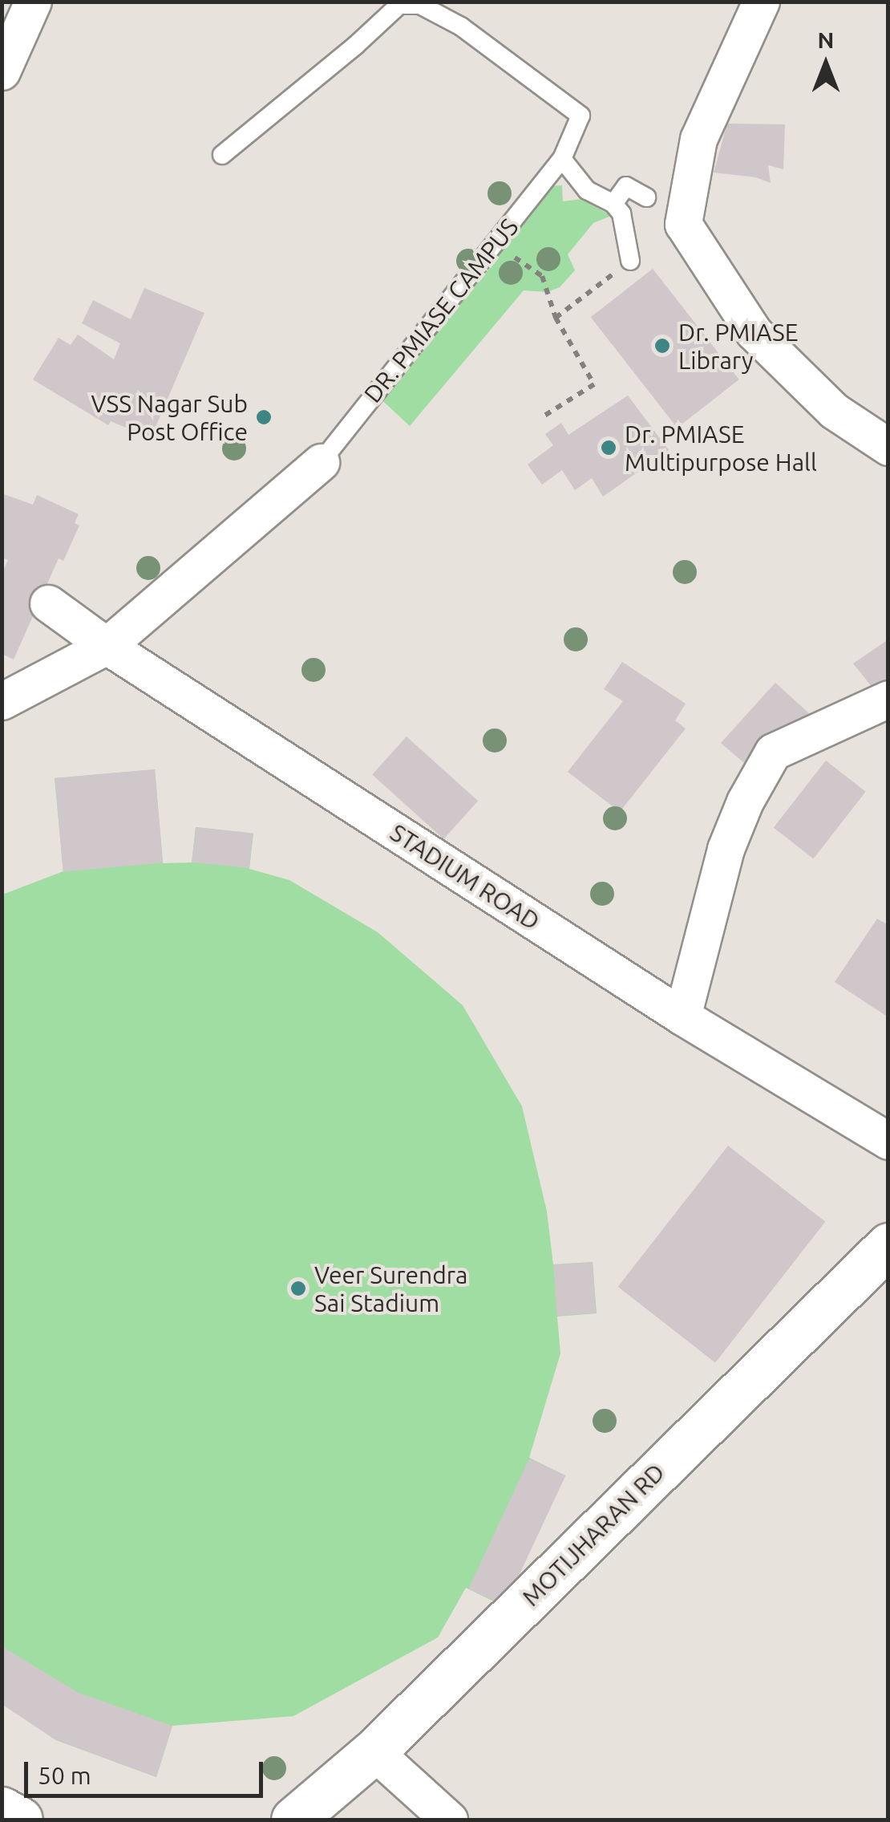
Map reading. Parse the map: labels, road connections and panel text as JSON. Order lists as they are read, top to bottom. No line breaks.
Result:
{"streets":{"main road":["MOTIJHARAN RD"],"street":["STADIUM ROAD"],"lane":["DR. PMIASE CAMPUS"]},"places":["Dr. PMIASE Library","VSS Nagar Sub Post Office","Dr. PMIASE Multipurpose Hall","Veer Surendra Sai Stadium"],"scale_bar":"50 m","north":"top"}
